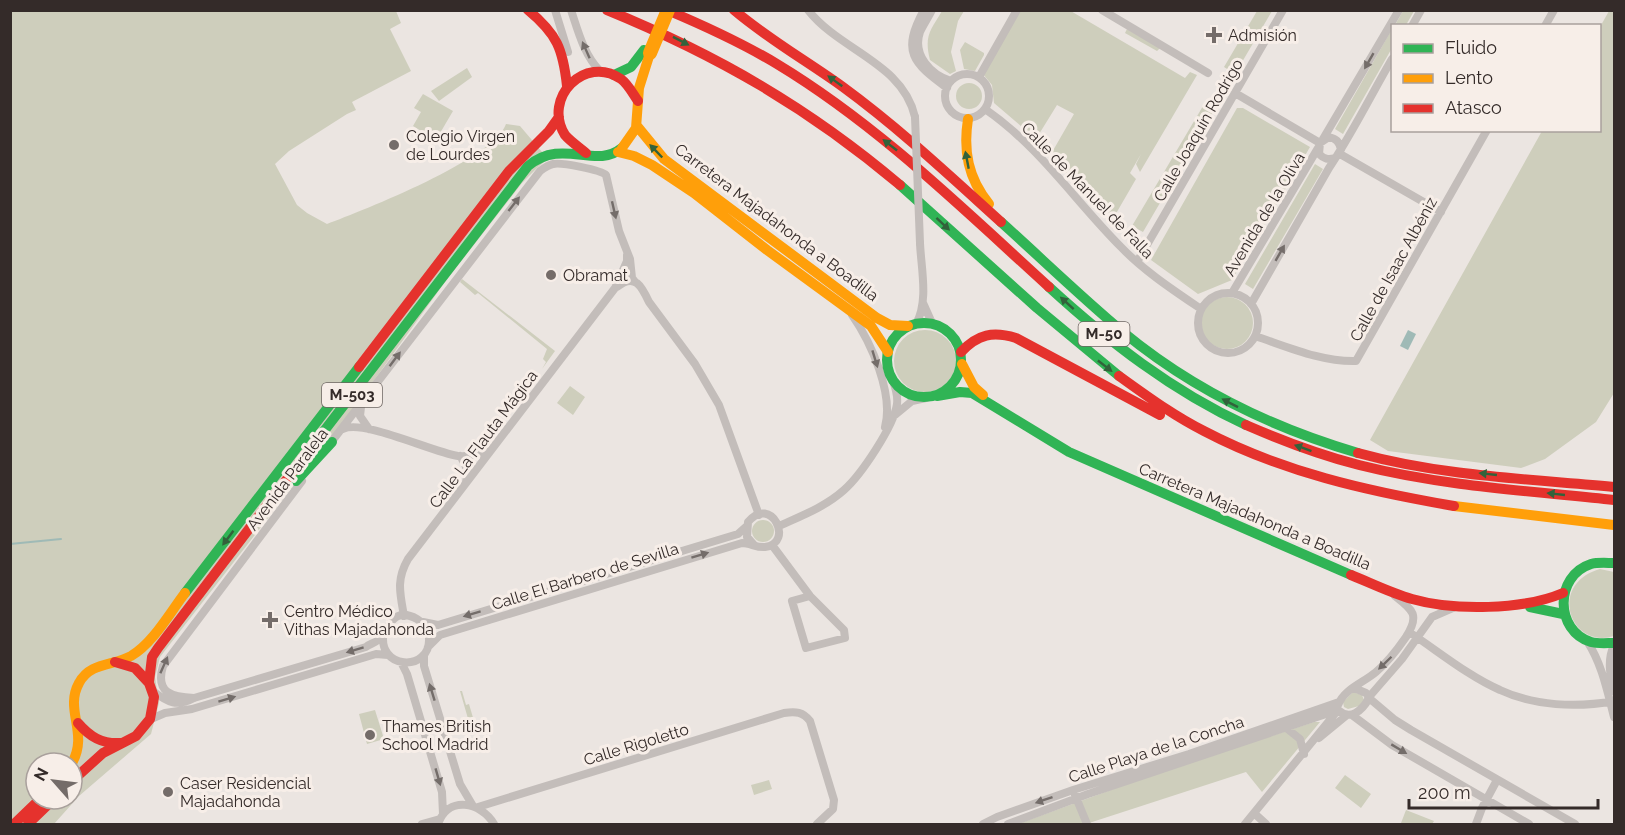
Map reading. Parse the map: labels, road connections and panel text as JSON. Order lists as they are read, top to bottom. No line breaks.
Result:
{"streets":{"main road":["Carretera Majadahonda a Boadilla","M-50","M-503"],"street":["Calle Joaquín Rodrigo","Calle de Manuel de Falla","Avenida de la Oliva","Calle de Isaac Albéniz","Calle La Flauta Mágica","Avenida Paralela","Calle El Barbero de Sevilla","Calle Rigoletto","Calle Playa de la Concha"]},"crossings":[["Calle Joaquín Rodrigo","Calle de Manuel de Falla"],["Calle de Manuel de Falla","Avenida de la Oliva"],["Calle de Manuel de Falla","Calle de Isaac Albéniz"],["Avenida de la Oliva","Calle de Isaac Albéniz"],["Carretera Majadahonda a Boadilla","M-503"],["M-503","Avenida Paralela"],["Calle La Flauta Mágica","Avenida Paralela"],["Calle La Flauta Mágica","Calle El Barbero de Sevilla"]],"places":{"health":["Admisión","Centro Médico Vithas Majadahonda"],"other":["Colegio Virgen de Lourdes","Obramat","Thames British School Madrid","Caser Residencial Majadahonda"]},"legend":["Fluido","Lento","Atasco"],"scale_bar":"200 m","north":"top left"}
